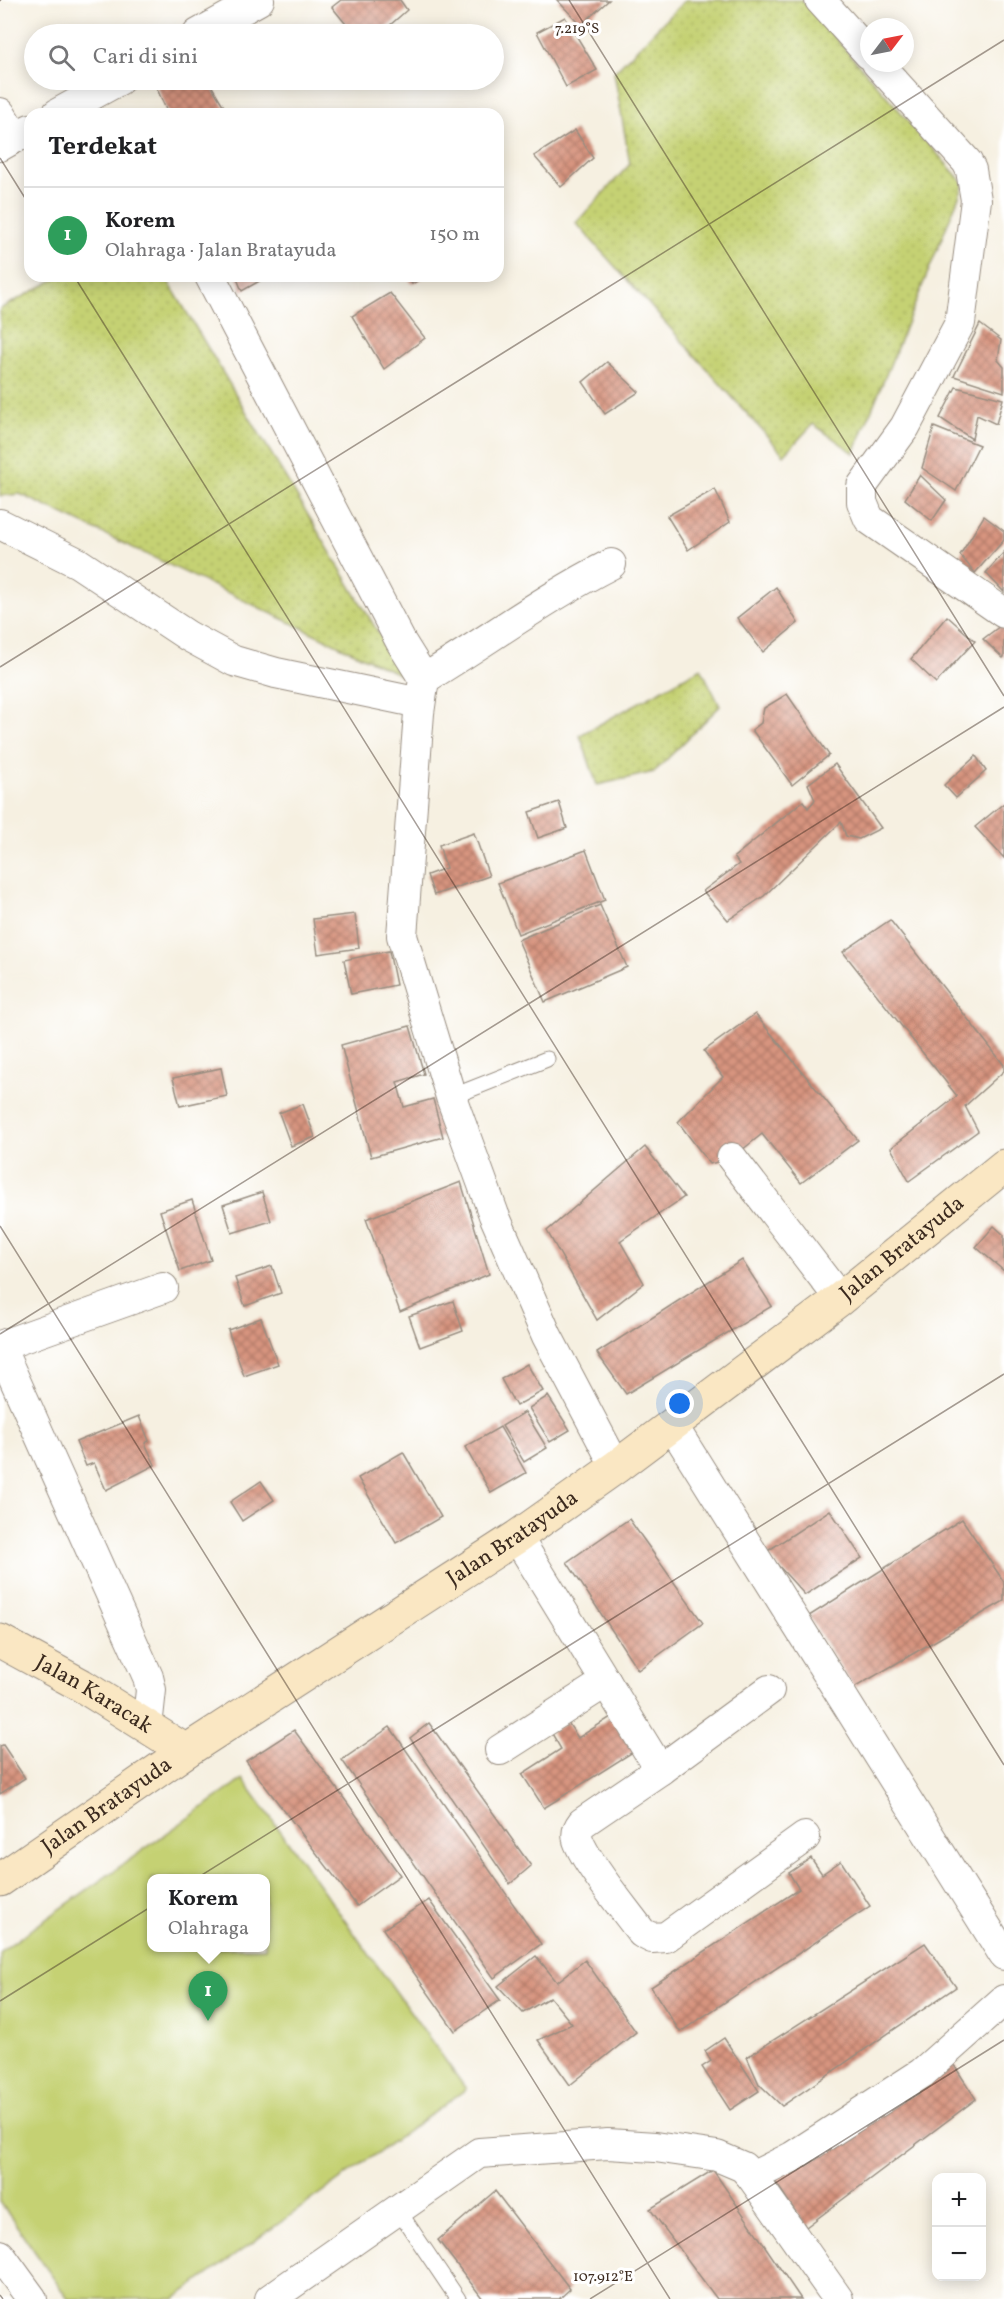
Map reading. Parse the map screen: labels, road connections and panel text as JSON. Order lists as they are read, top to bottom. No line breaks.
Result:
{"streets":{"street":["Jalan Bratayuda","Jalan Karacak"]},"crossings":[["Jalan Bratayuda","Jalan Karacak"]],"north":"top right","page":{"search":"Cari di sini","heading":"Terdekat","list":[{"mark":"1","name":"Korem","note":"Olahraga · Jalan Bratayuda","value":"150 m"}],"popup":["Korem","Olahraga"],"pins":"1","map_buttons":["+","−"]},"coordinates":["7.219°S","107.912°E"]}
